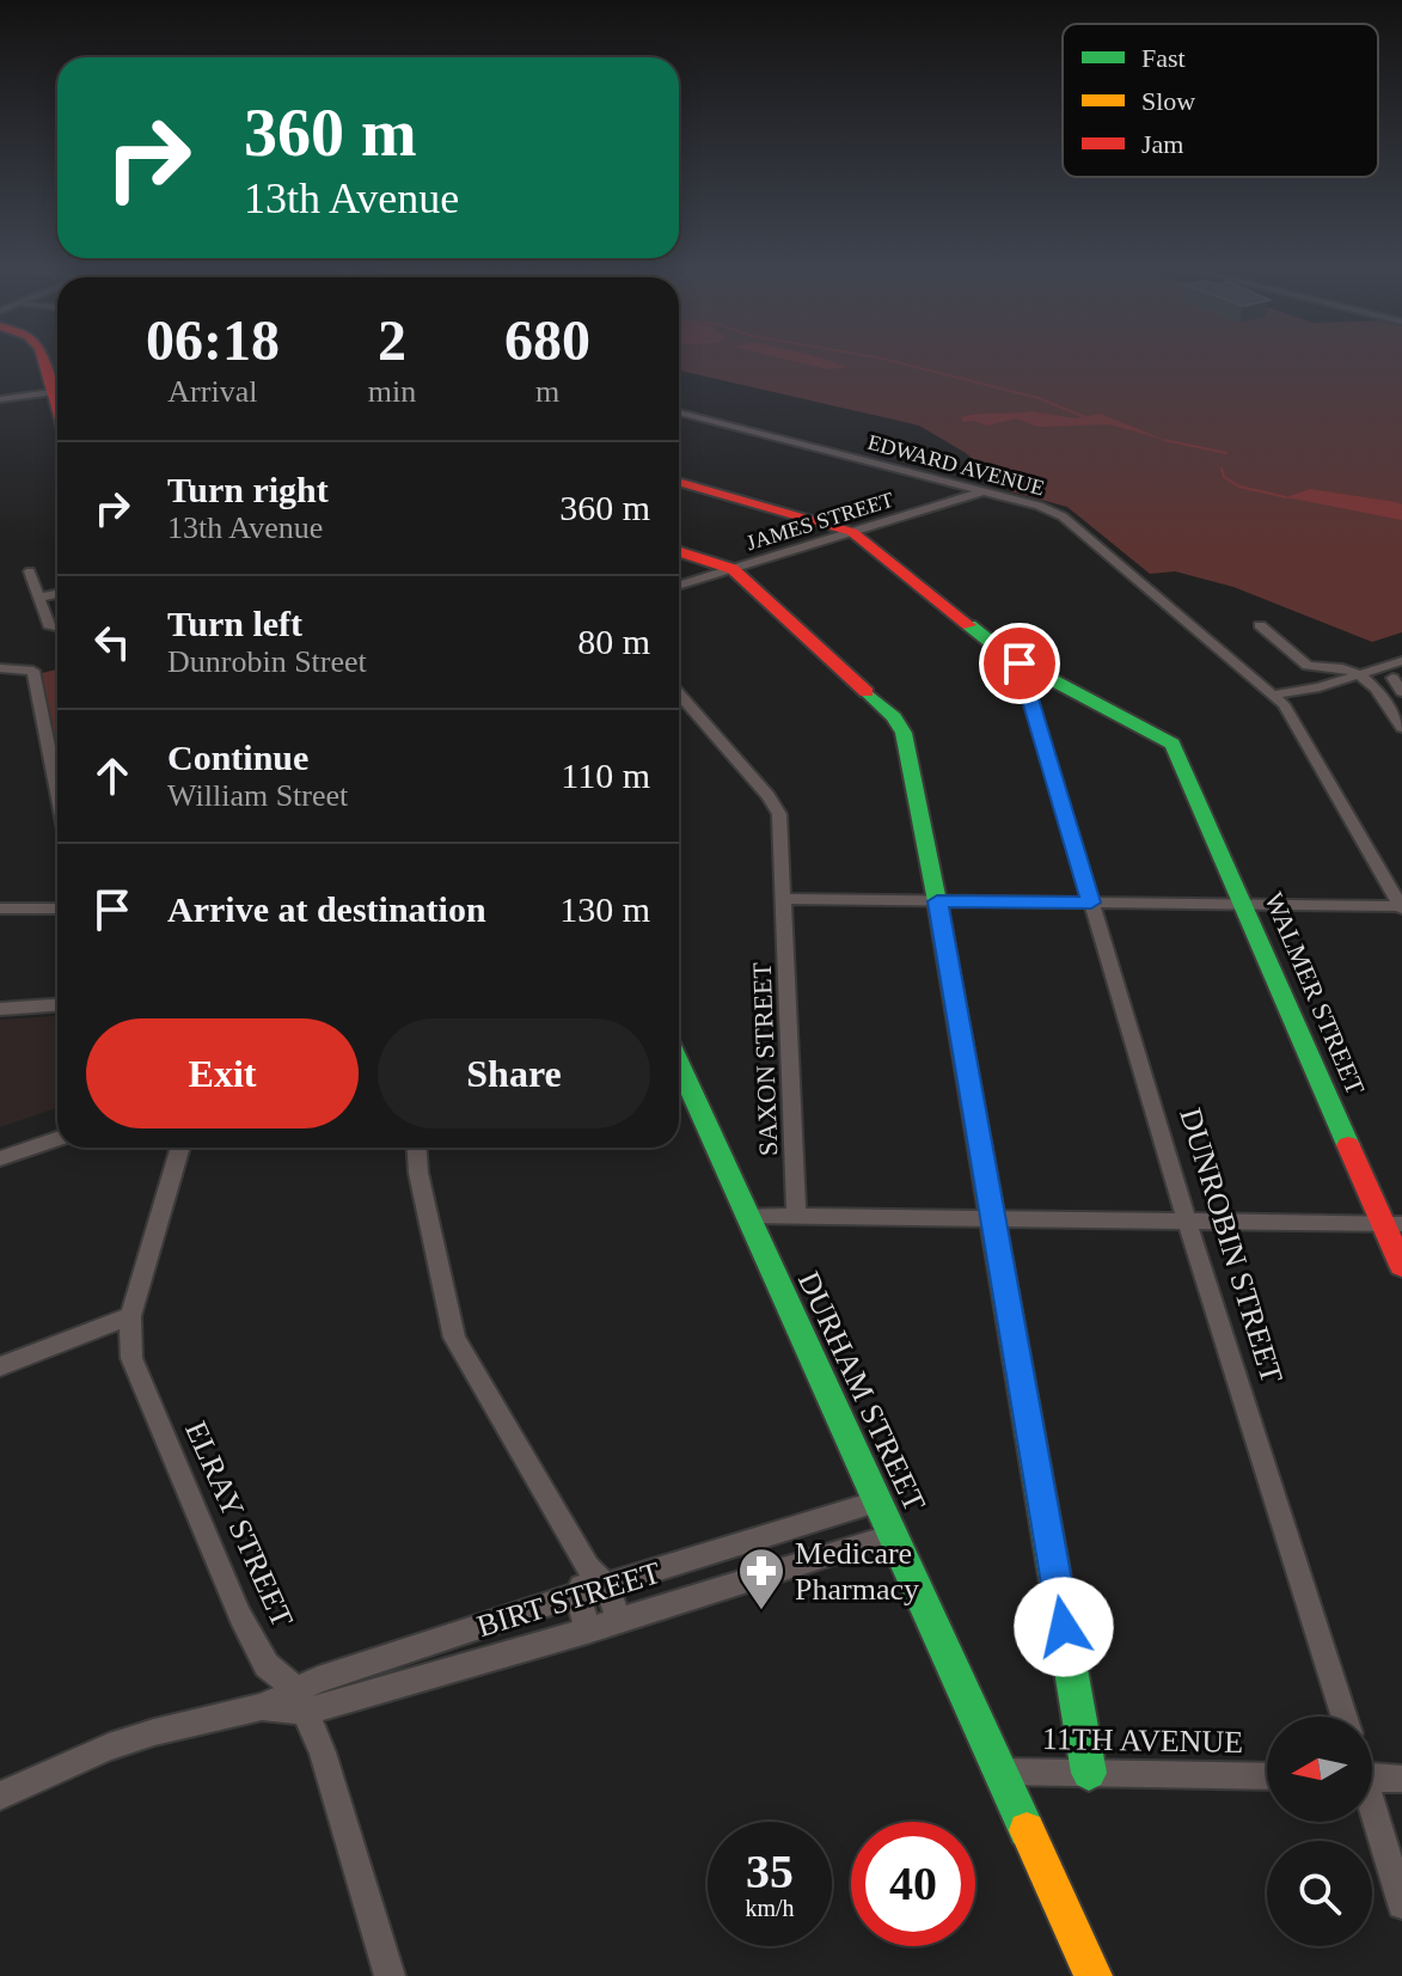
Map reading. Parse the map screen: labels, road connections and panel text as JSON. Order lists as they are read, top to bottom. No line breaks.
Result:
{"streets":{"street":["EDWARD AVENUE","JAMES STREET","WALMER STREET","SAXON STREET","DUNROBIN STREET","DURHAM STREET","ELRAY STREET","BIRT STREET","11TH AVENUE"]},"crossings":[["EDWARD AVENUE","JAMES STREET"],["WALMER STREET","DUNROBIN STREET"],["DURHAM STREET","BIRT STREET"],["DURHAM STREET","11TH AVENUE"],["ELRAY STREET","BIRT STREET"]],"places":{"pharmacy":["Medicare Pharmacy"]},"legend":["Fast","Slow","Jam"],"north":"left","page":{"turn":["360 m","13th Avenue"],"eta":["06:18","Arrival","2","min","680","m"],"list":[{"name":"Turn right","note":"13th Avenue","value":"360 m"},{"name":"Turn left","note":"Dunrobin Street","value":"80 m"},{"name":"Continue","note":"William Street","value":"110 m"},{"name":"Arrive at destination","value":"130 m"}],"buttons":["Exit","Share"],"speed":"35 km/h","limit":"40"}}
